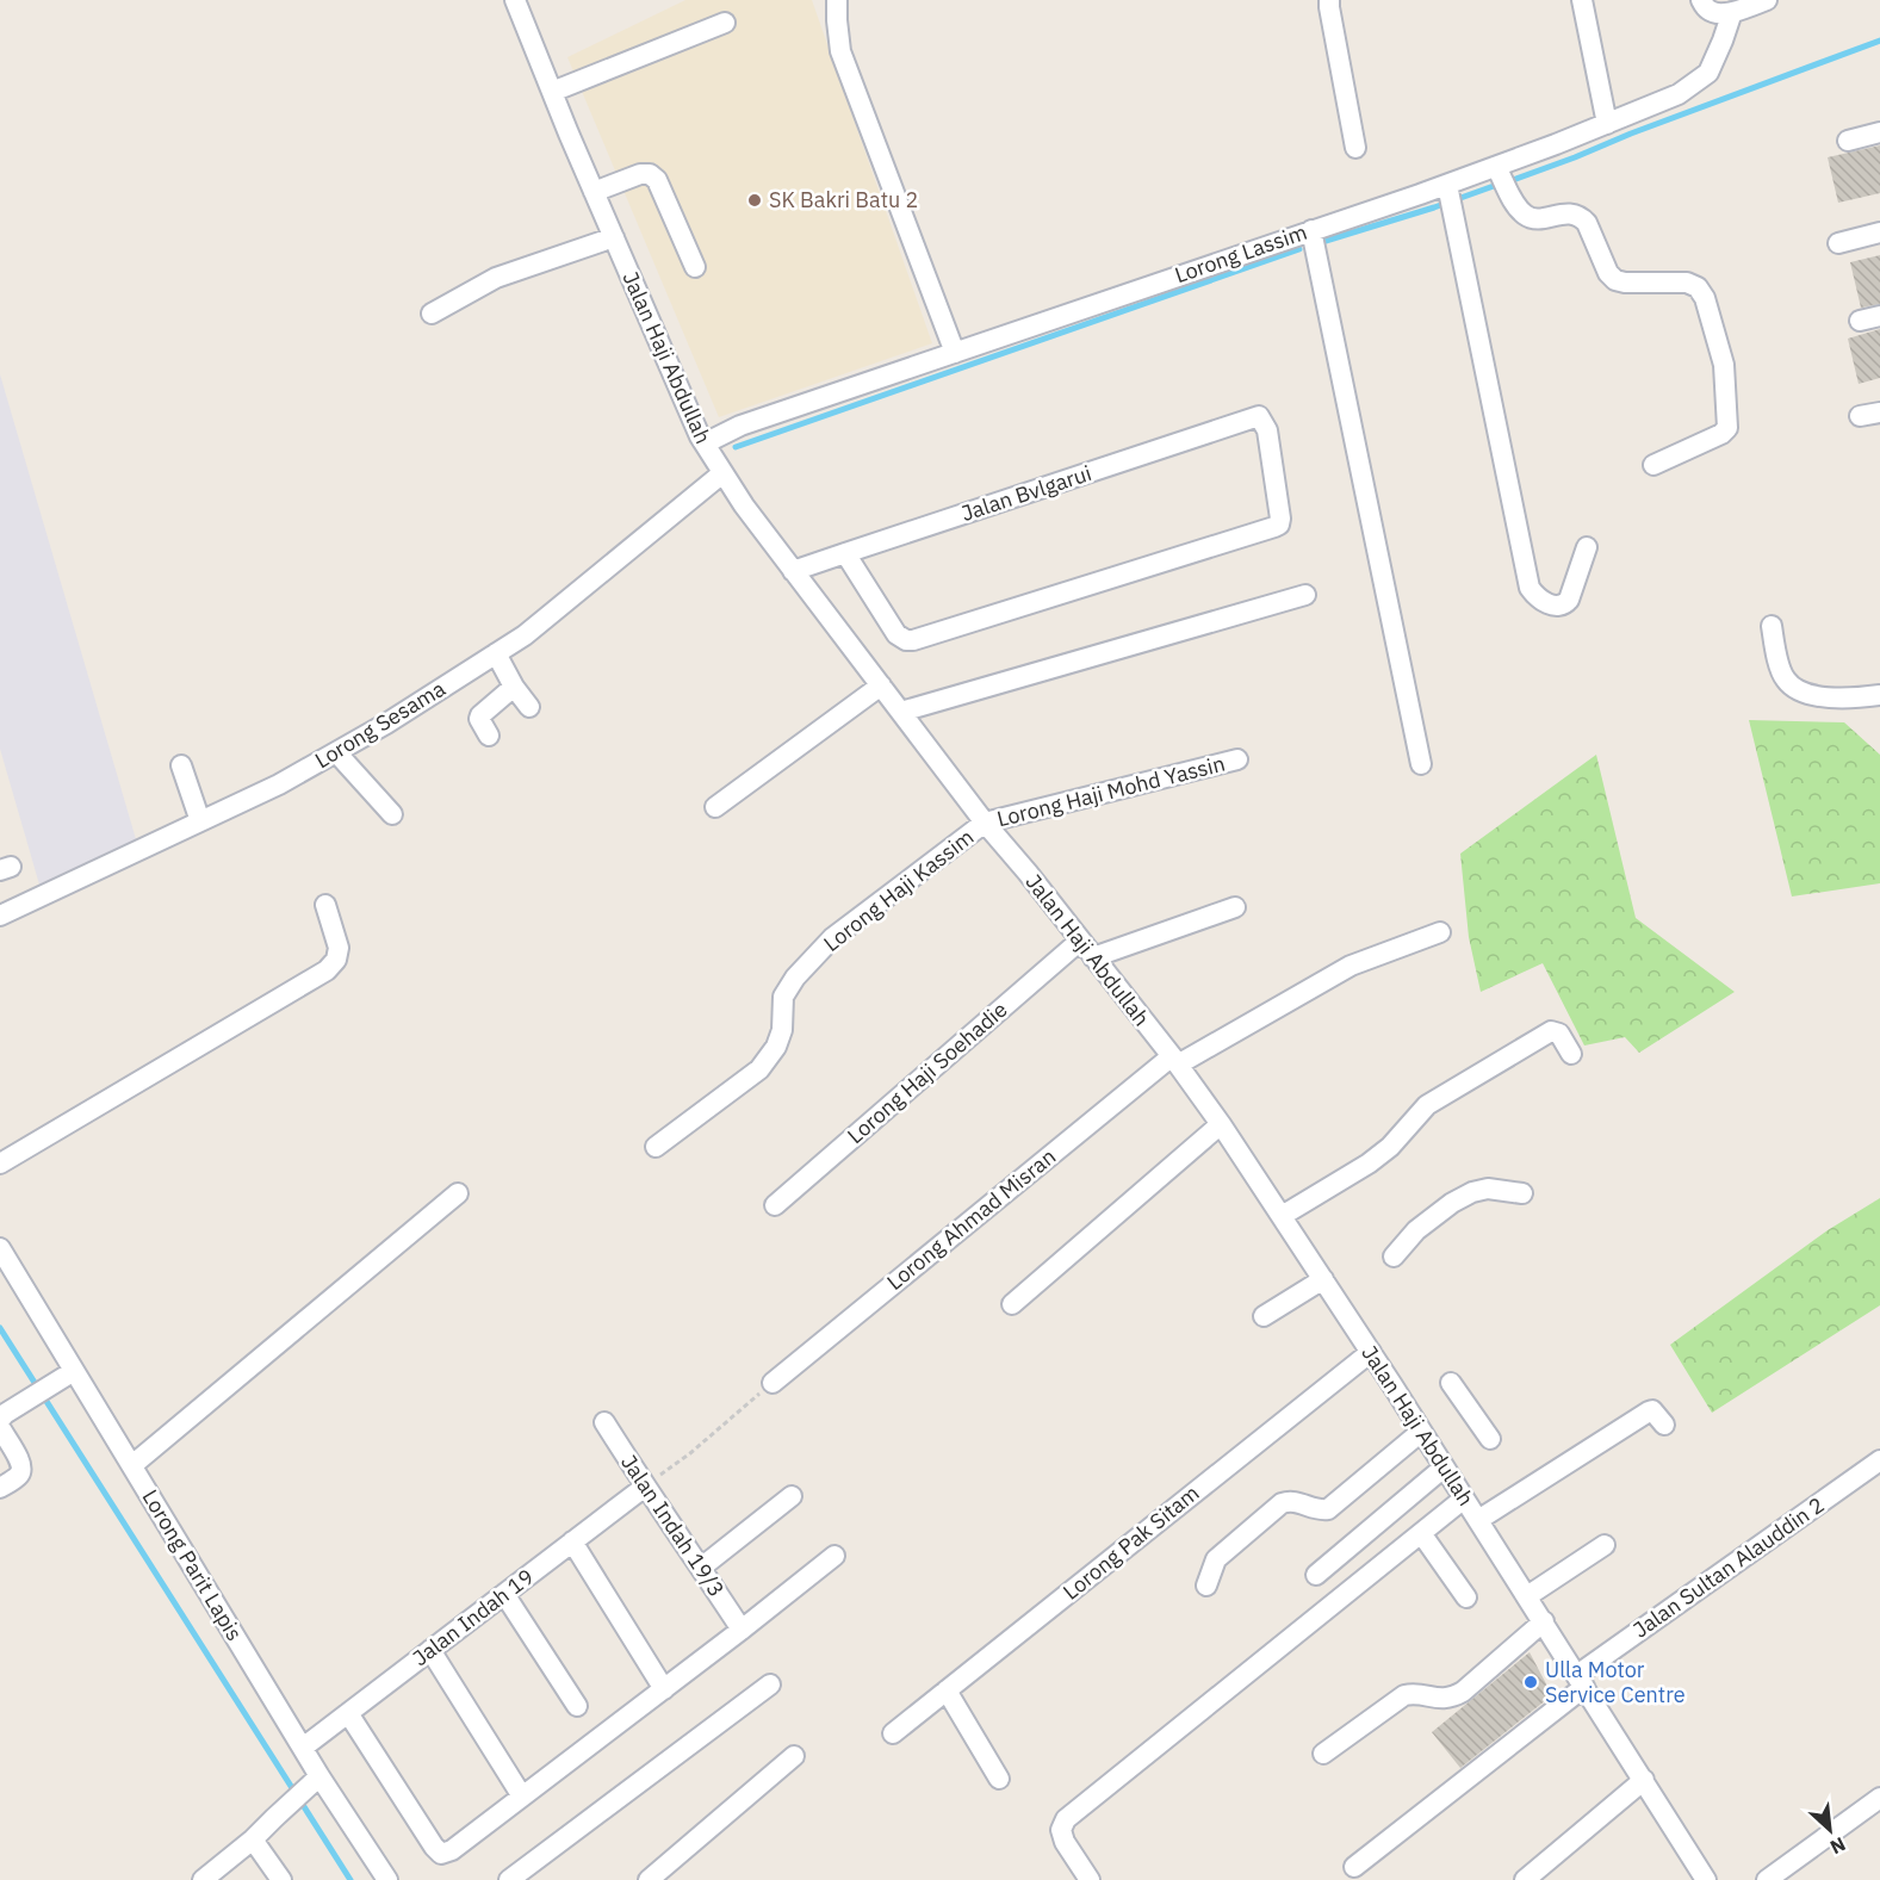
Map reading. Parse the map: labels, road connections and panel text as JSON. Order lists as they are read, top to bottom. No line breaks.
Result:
{"streets":{"street":["Lorong Lassim","Jalan Haji Abdullah","Jalan Bvlgarui","Lorong Sesama","Lorong Haji Mohd Yassin","Lorong Haji Kassim","Lorong Haji Soehadie","Lorong Ahmad Misran","Jalan Indah 19/3","Lorong Pak Sitam","Lorong Parit Lapis","Jalan Sultan Alauddin 2","Jalan Indah 19"]},"crossings":[["Lorong Lassim","Jalan Haji Abdullah"],["Jalan Haji Abdullah","Jalan Bvlgarui"],["Jalan Haji Abdullah","Lorong Sesama"],["Jalan Haji Abdullah","Lorong Haji Mohd Yassin"],["Jalan Haji Abdullah","Lorong Haji Kassim"],["Jalan Haji Abdullah","Lorong Haji Soehadie"],["Jalan Haji Abdullah","Lorong Ahmad Misran"],["Jalan Haji Abdullah","Lorong Pak Sitam"],["Jalan Haji Abdullah","Jalan Sultan Alauddin 2"],["Lorong Haji Mohd Yassin","Lorong Haji Kassim"],["Jalan Indah 19/3","Jalan Indah 19"],["Lorong Parit Lapis","Jalan Indah 19"]],"places":["SK Bakri Batu 2","Ulla Motor Service Centre"],"north":"bottom right"}
